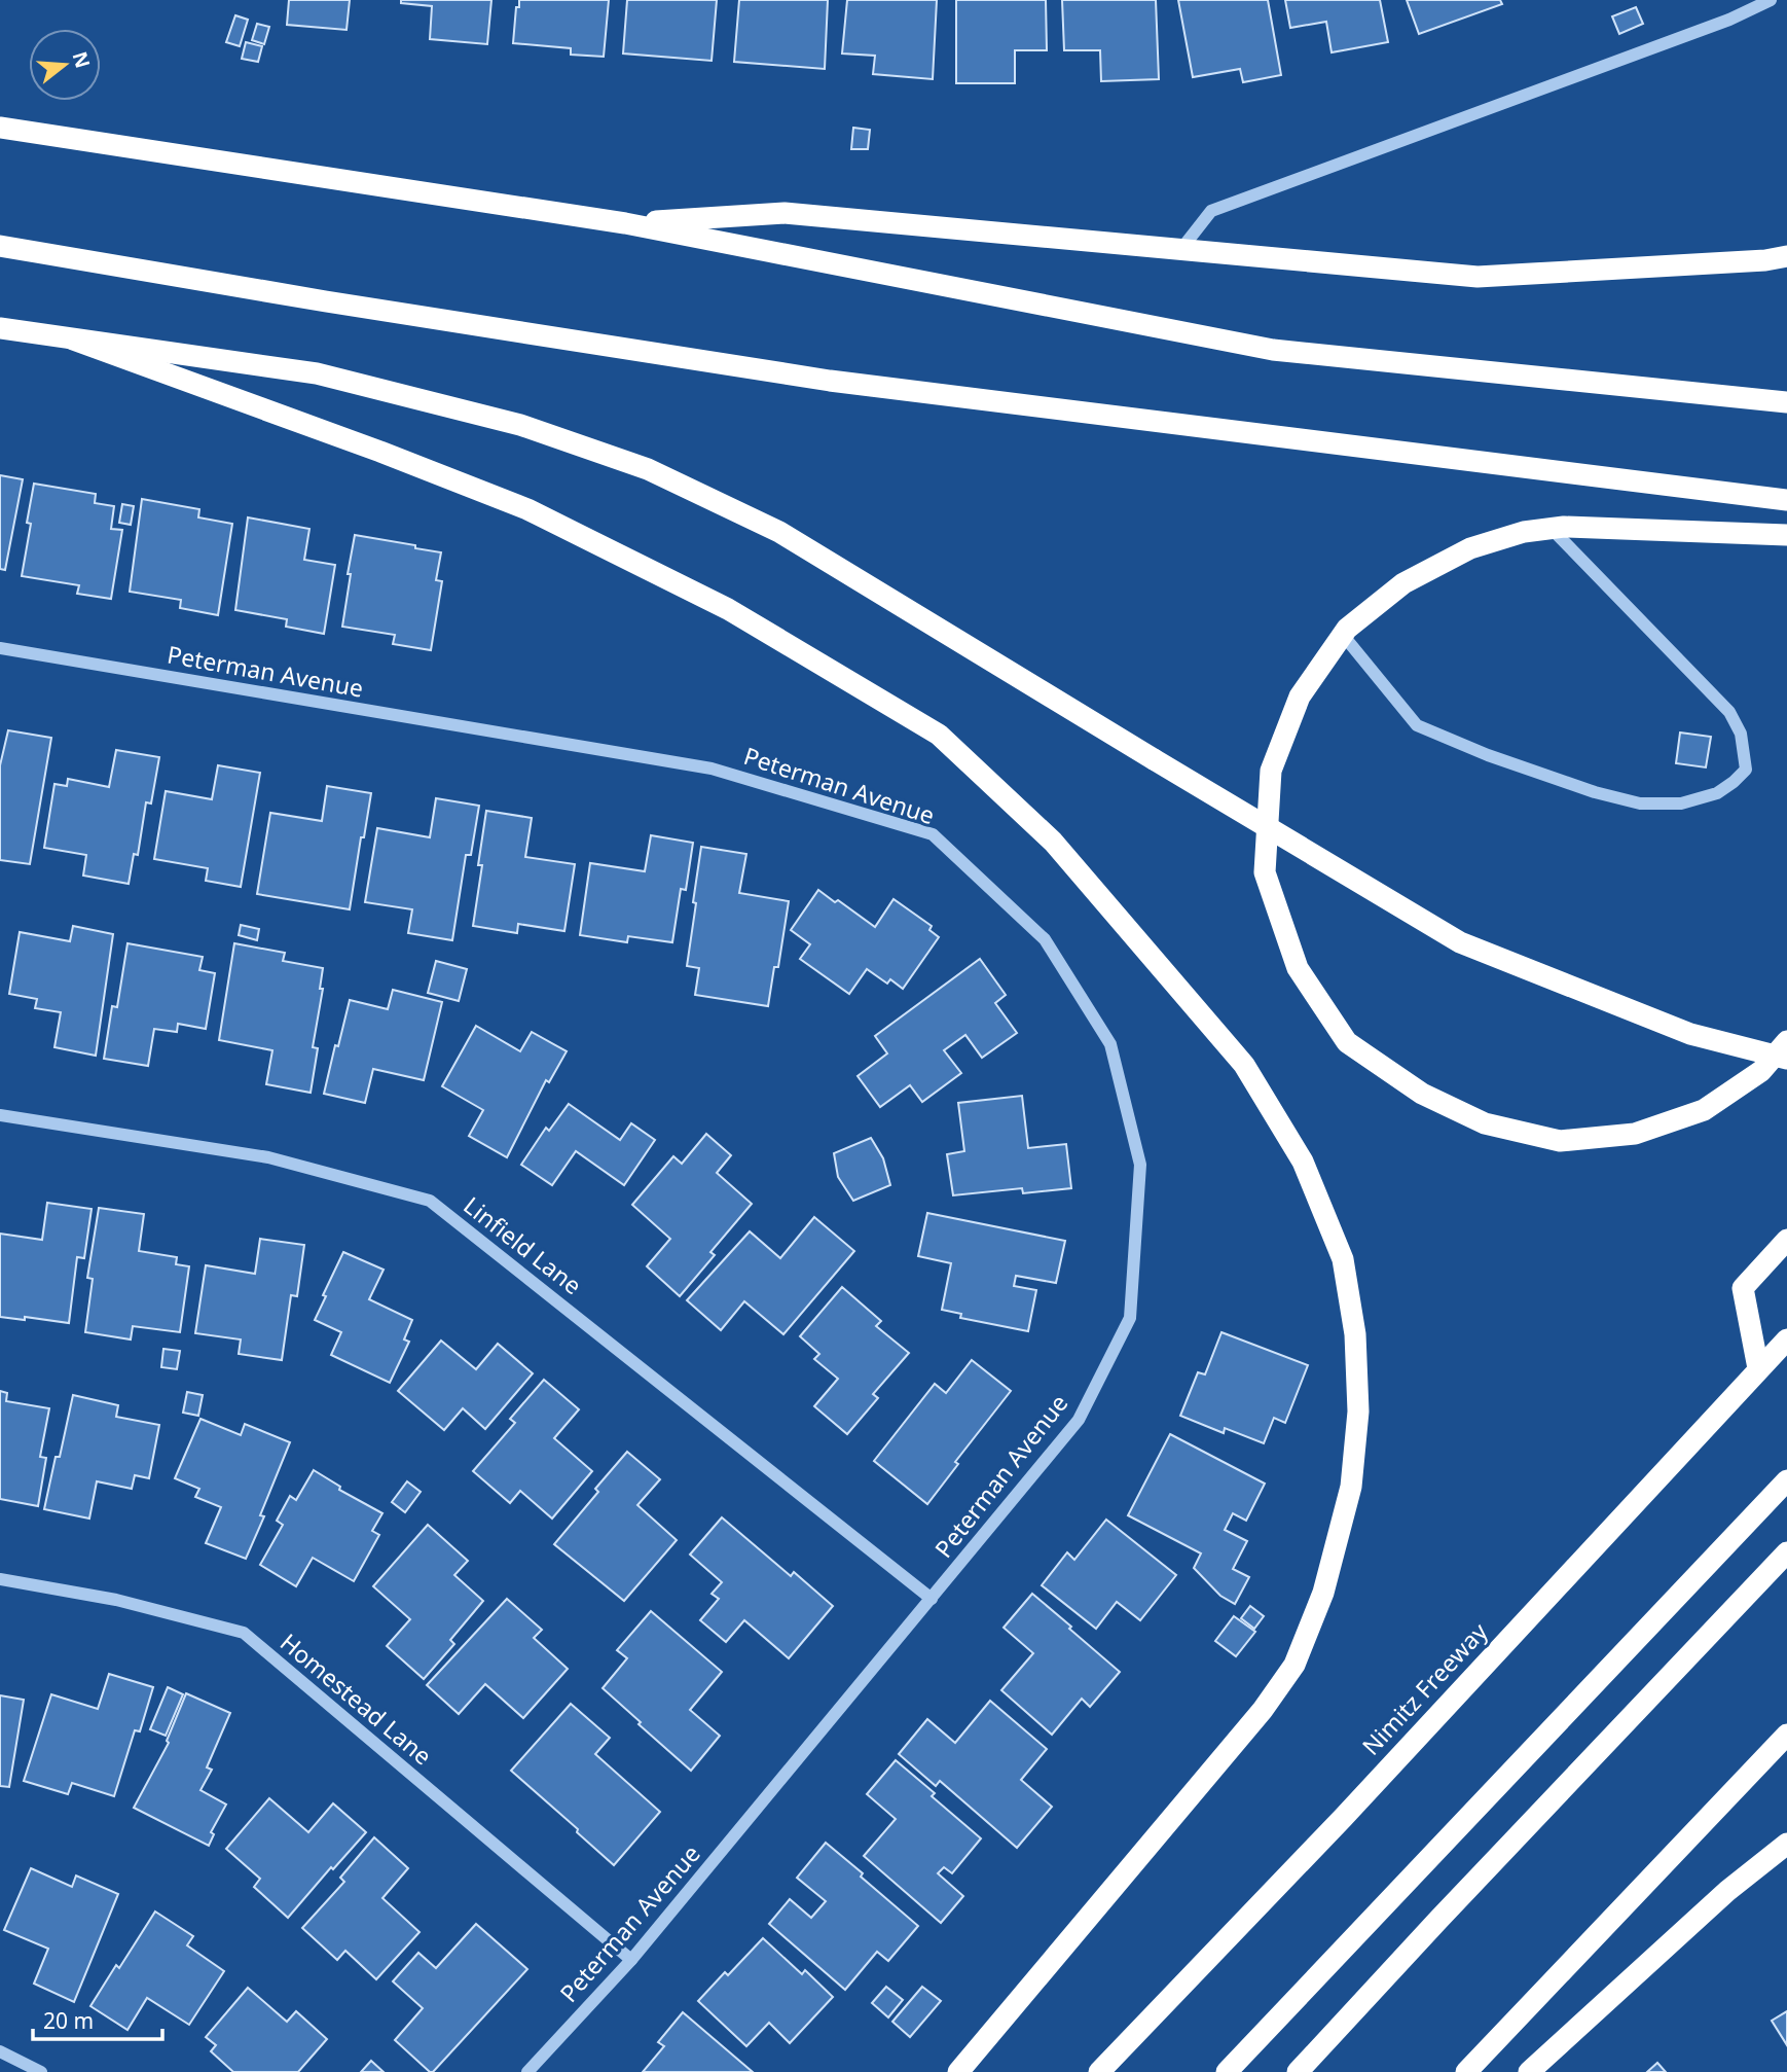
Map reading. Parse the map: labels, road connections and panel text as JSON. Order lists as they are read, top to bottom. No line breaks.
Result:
{"streets":{"highway":["Nimitz Freeway"],"street":["Peterman Avenue","Linfield Lane","Homestead Lane"]},"crossings":[["Peterman Avenue","Linfield Lane"],["Peterman Avenue","Homestead Lane"]],"scale_bar":"20 m","north":"right"}
